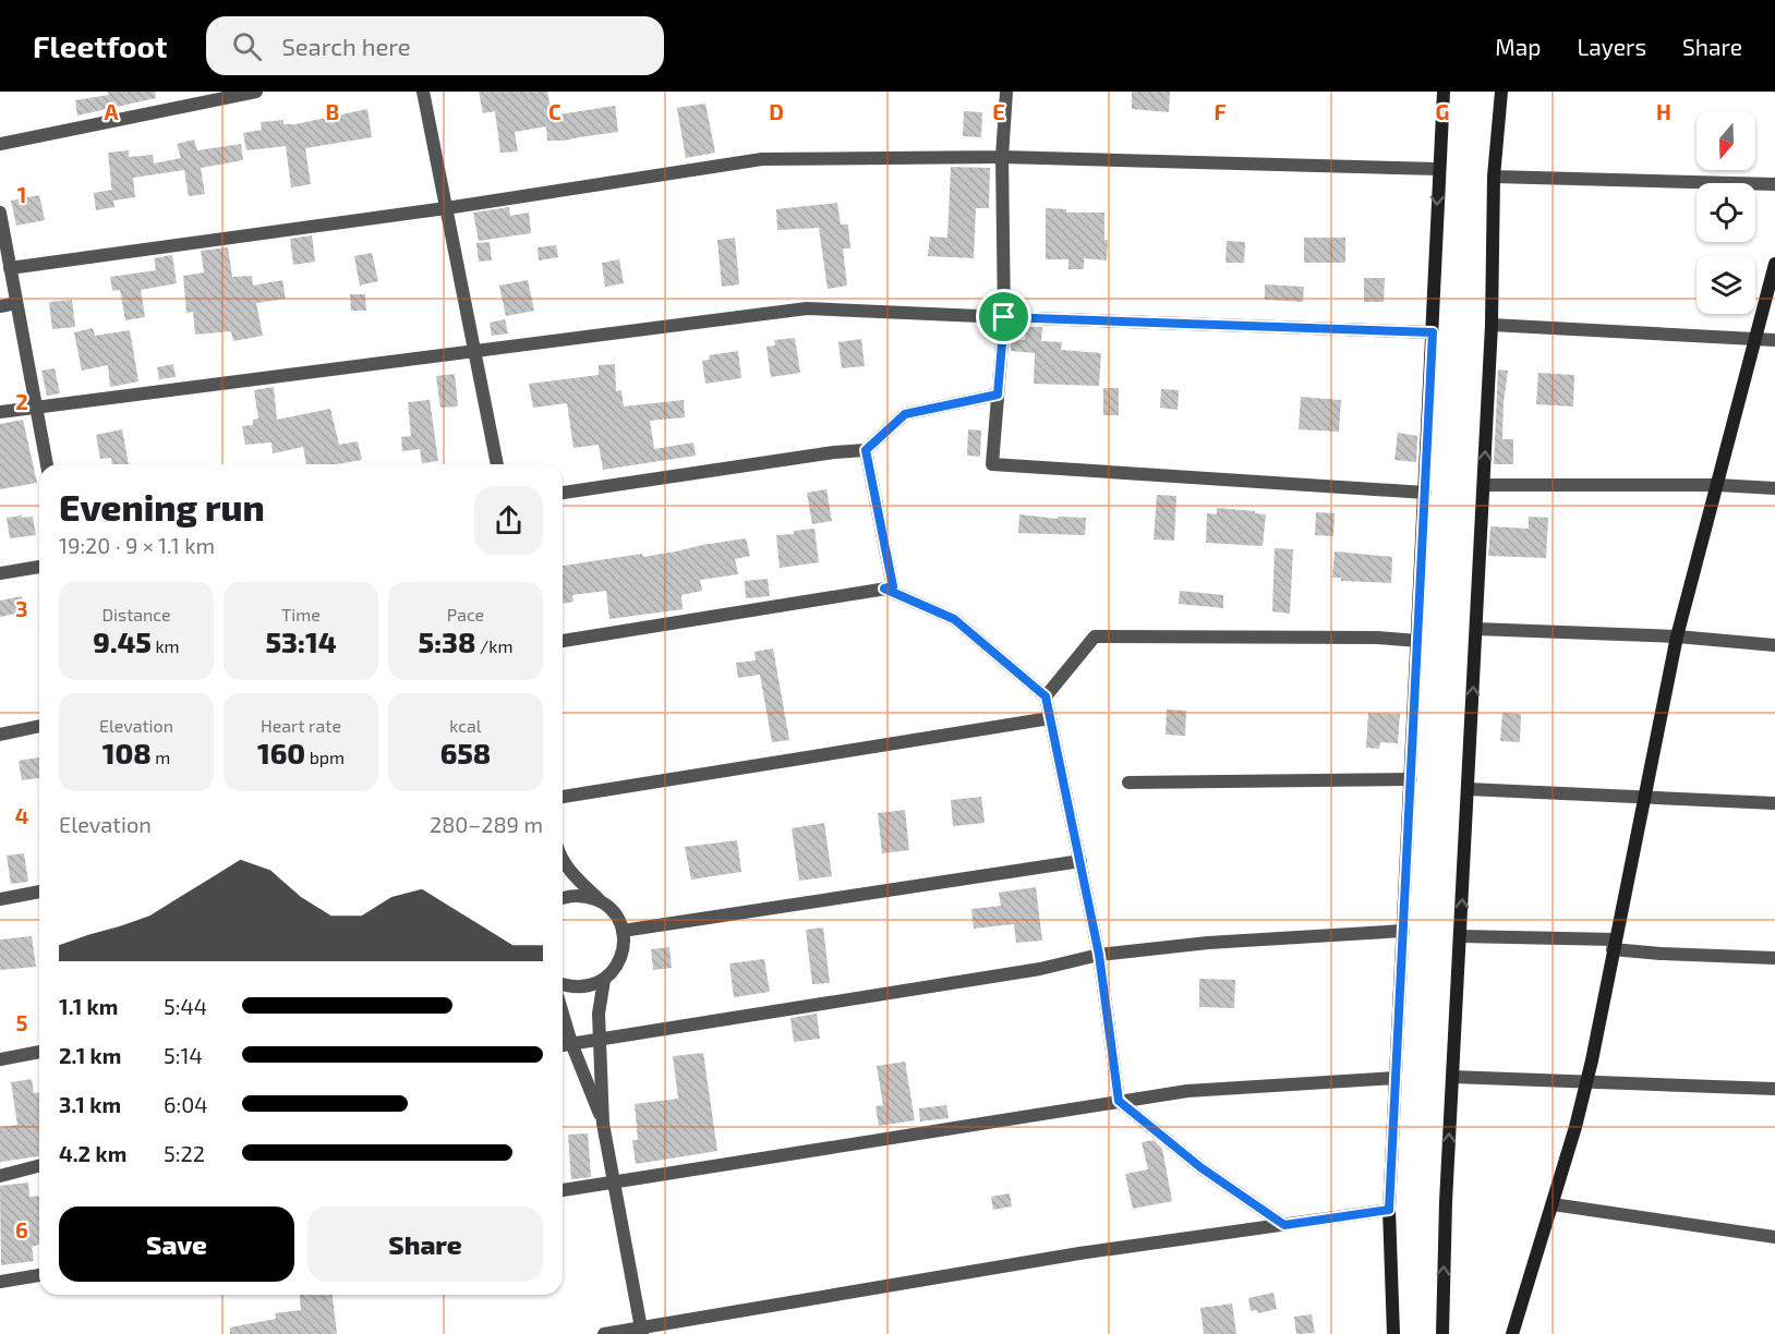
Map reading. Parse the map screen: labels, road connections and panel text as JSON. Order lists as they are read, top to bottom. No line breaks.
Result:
{"north":"bottom","page":{"header":"Fleetfoot","search":"Search here","nav":["Map","Layers","Share"],"heading":["Evening run","19:20 · 9 × 1.1 km"],"stats":[["Distance","9.45 km"],["Time","53:14"],["Pace","5:38 /km"],["Elevation","108 m"],["Heart rate","160 bpm"],["kcal","658"]],"chart":["Elevation","280–289 m"],"list":[{"name":"1.1 km","note":"5:44"},{"name":"2.1 km","note":"5:14"},{"name":"3.1 km","note":"6:04"},{"name":"4.2 km","note":"5:22"}],"buttons":["Save","Share"]},"grid":{"columns":["A","B","C","D","E","F","G","H"],"rows":["1","2","3","4","5","6"]}}
